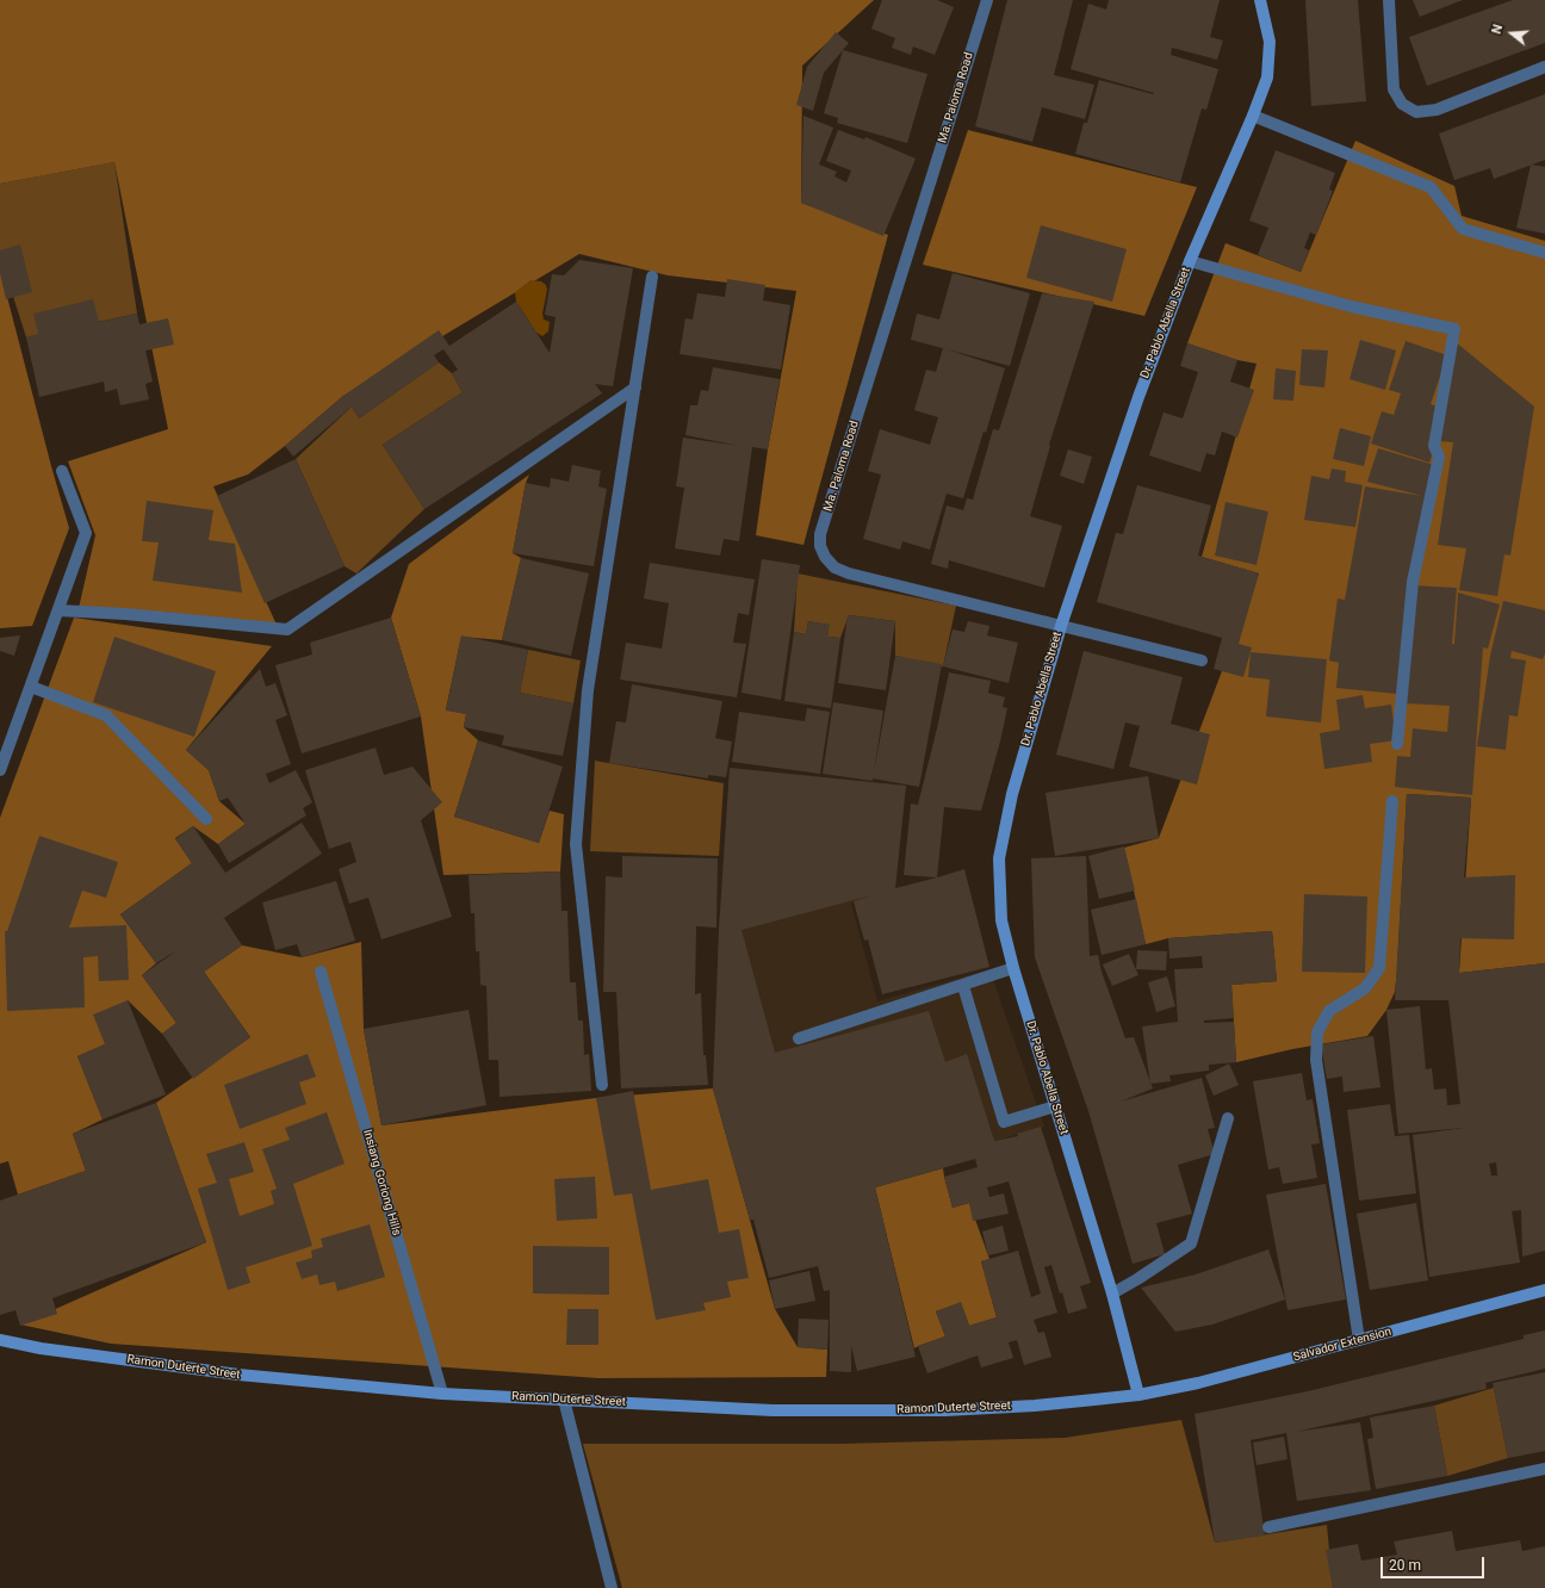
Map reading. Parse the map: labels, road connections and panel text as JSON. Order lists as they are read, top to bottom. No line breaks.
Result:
{"streets":{"main road":["Dr. Pablo Abella Street","Salvador Extension","Ramon Duterte Street"],"street":["Ma. Paloma Road","Insiang Goriong Hills"]},"crossings":[["Ma. Paloma Road","Dr. Pablo Abella Street"],["Dr. Pablo Abella Street","Salvador Extension"],["Dr. Pablo Abella Street","Ramon Duterte Street"],["Insiang Goriong Hills","Ramon Duterte Street"],["Salvador Extension","Ramon Duterte Street"]],"scale_bar":"20 m","north":"left"}
